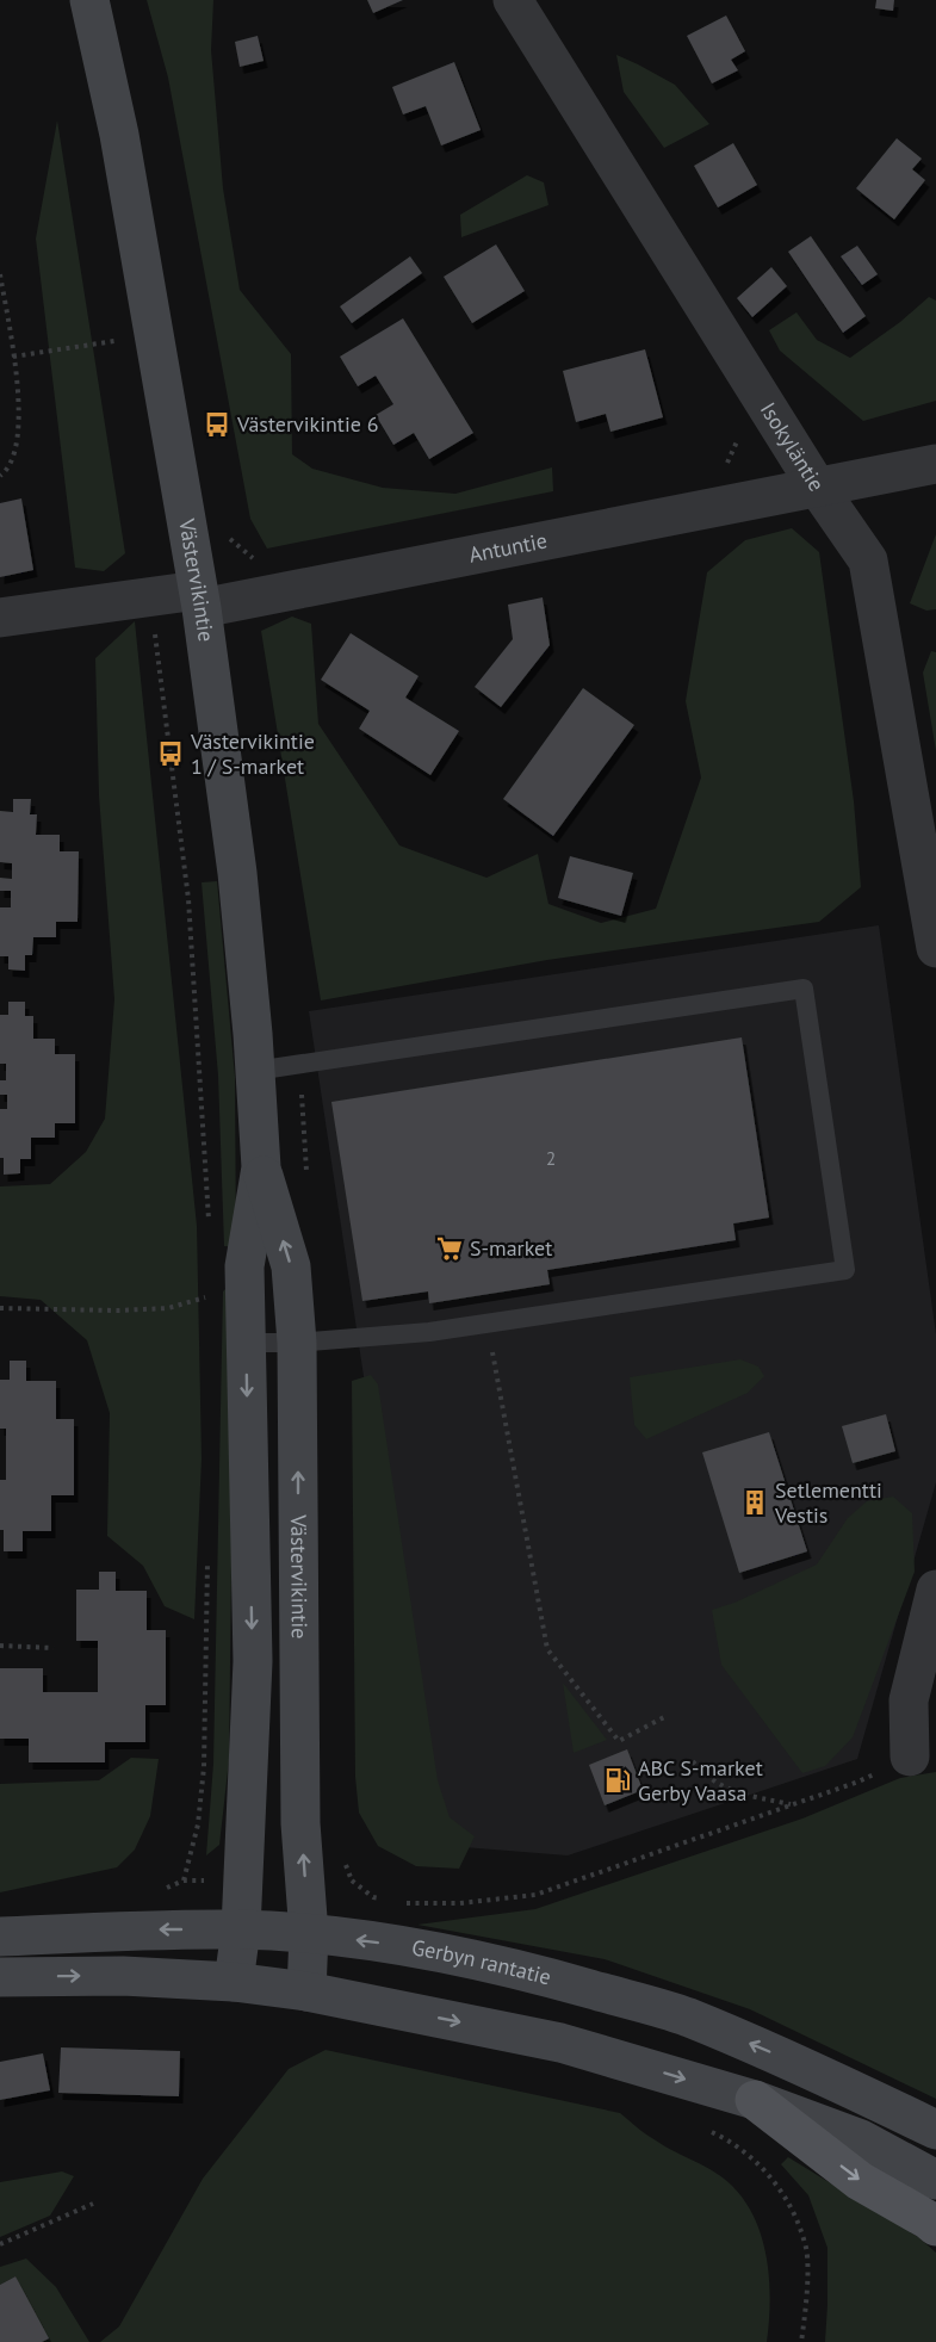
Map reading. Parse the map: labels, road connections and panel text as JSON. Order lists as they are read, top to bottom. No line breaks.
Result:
{"streets":{"main road":["Västervikintie","Gerbyn rantatie"],"street":["Isokyläntie","Antuntie"]},"crossings":[["Isokyläntie","Antuntie"],["Antuntie","Västervikintie"],["Västervikintie","Gerbyn rantatie"]],"places":{"bus stop":["Västervikintie 6","Västervikintie 1 / S-market"],"supermarket":["S-market"],"building":["Setlementti Vestis"],"fuel station":["ABC S-market Gerby Vaasa"]},"house_numbers":["2"]}
